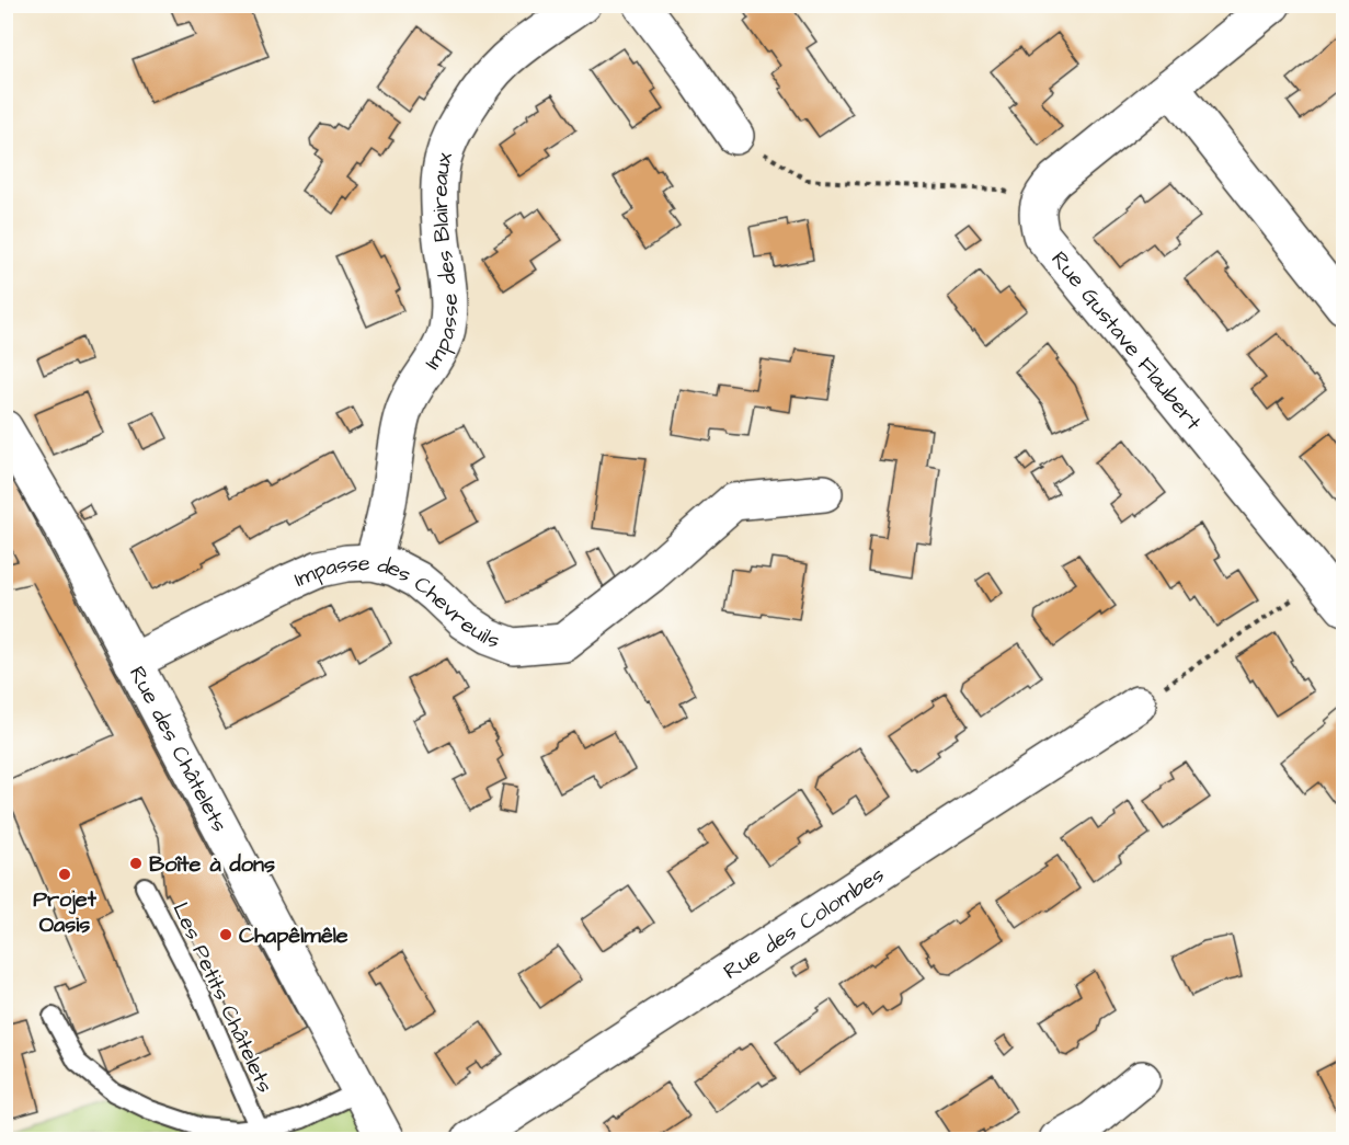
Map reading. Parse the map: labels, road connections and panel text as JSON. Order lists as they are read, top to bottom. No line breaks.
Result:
{"streets":{"street":["Impasse des Blaireaux","Rue Gustave Flaubert","Impasse des Chevreuils","Rue des Châtelets","Rue des Colombes"],"lane":["Les Petits Châtelets"]},"crossings":[["Impasse des Blaireaux","Impasse des Chevreuils"],["Impasse des Chevreuils","Rue des Châtelets"]],"places":["Boîte à dons","Projet Oasis","Chapêlmêle"]}
